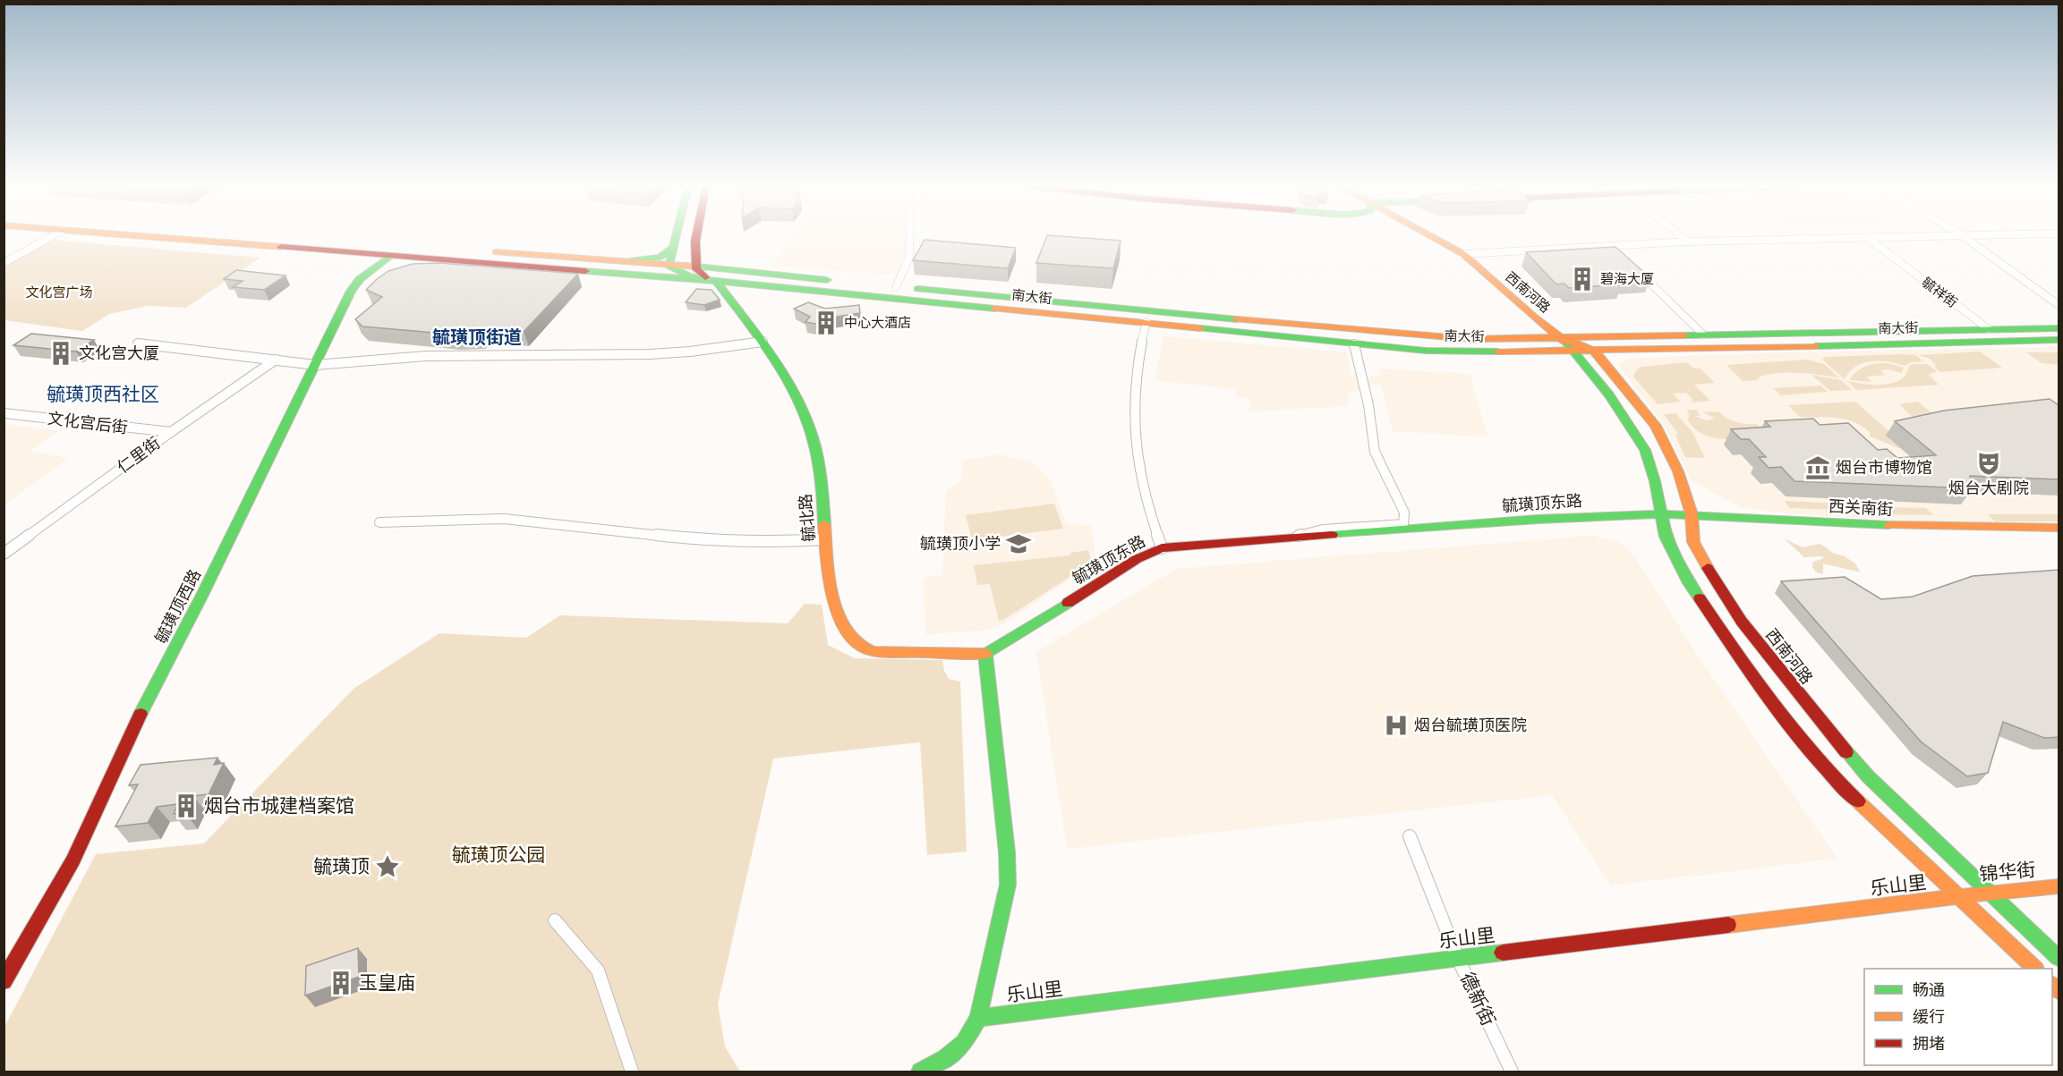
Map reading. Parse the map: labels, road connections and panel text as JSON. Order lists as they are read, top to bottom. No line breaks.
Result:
{"streets":{"main road":["西南河路","南大街","毓璜顶东路","西关南街","毓北路","毓璜顶西路","锦华街","乐山里"],"street":["毓祥街","文化宫后街","仁里街","德新街"]},"crossings":[["西南河路","南大街"],["西南河路","毓璜顶东路"],["西南河路","西关南街"],["西南河路","锦华街"],["西南河路","乐山里"],["毓祥街","南大街"],["南大街","毓北路"],["南大街","毓璜顶西路"],["文化宫后街","仁里街"],["毓璜顶东路","西关南街"],["毓璜顶东路","毓北路"],["锦华街","乐山里"],["乐山里","德新街"]],"districts":["毓璜顶街道","毓璜顶西社区"],"parks":["文化宫广场","毓璜顶公园"],"places":{"building":["碧海大厦","中心大酒店","文化宫大厦","烟台市城建档案馆","玉皇庙"],"theatre":["烟台大剧院"],"museum":["烟台市博物馆"],"school or university":["毓璜顶小学"],"hospital":["烟台毓璜顶医院"],"place":["毓璜顶"]},"legend":["畅通","缓行","拥堵"]}
